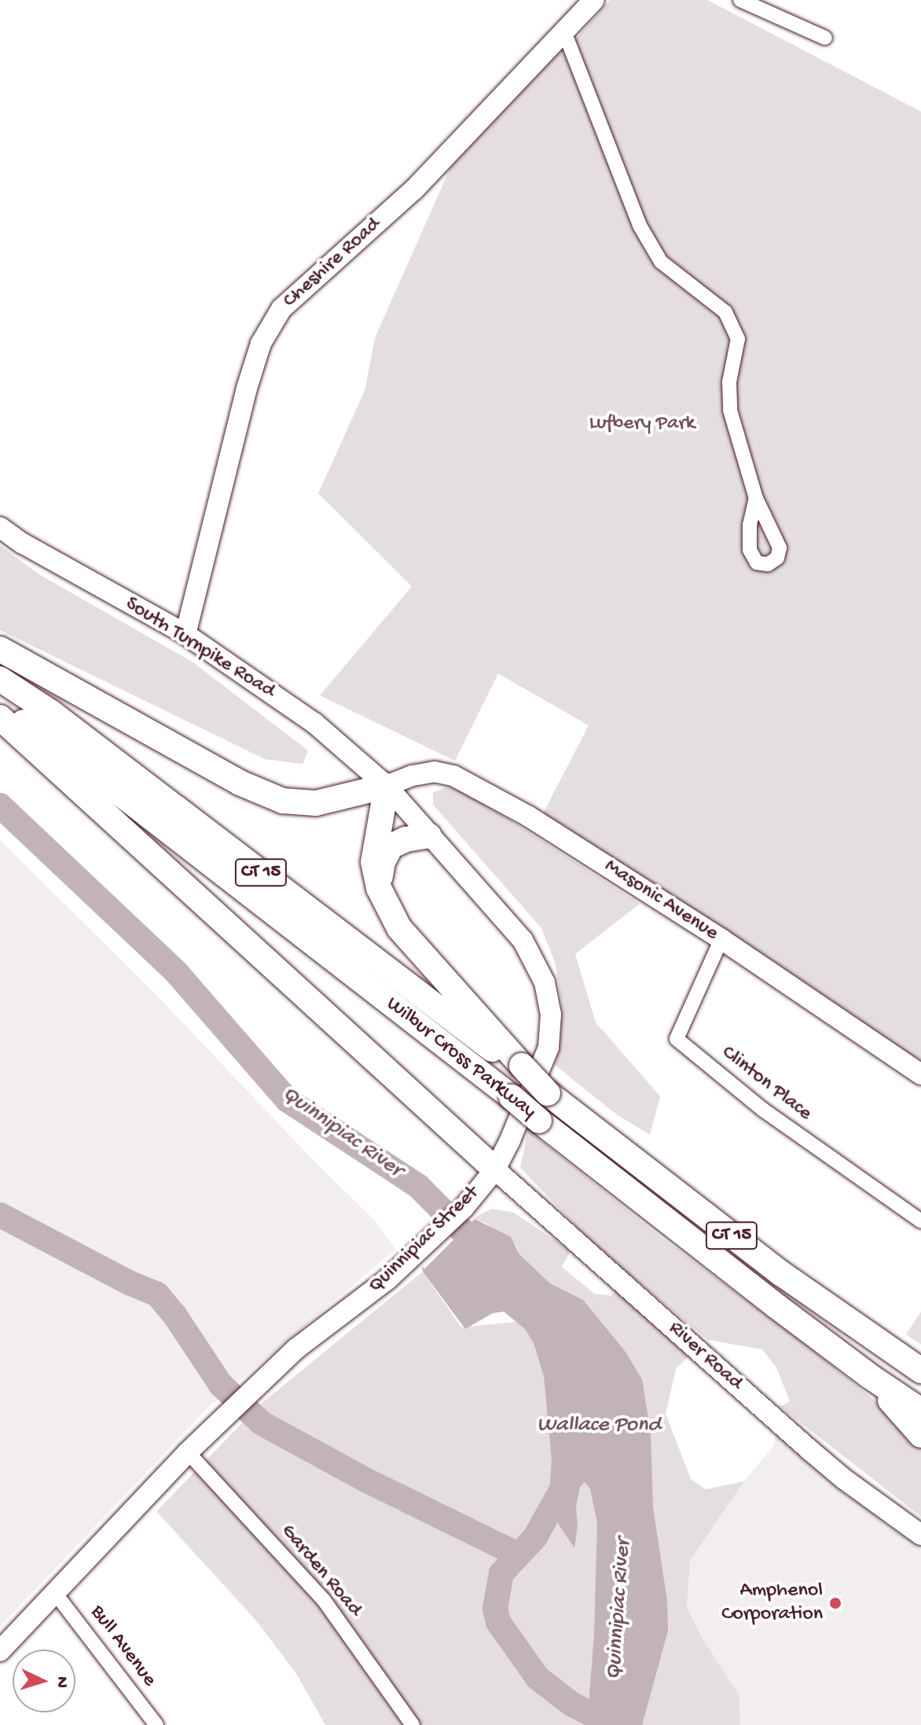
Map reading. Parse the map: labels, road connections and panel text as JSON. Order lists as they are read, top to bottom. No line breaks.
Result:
{"streets":{"highway":["CT 15","Wilbur Cross Parkway"],"main road":["Cheshire Road","South Turnpike Road","Masonic Avenue","Quinnipiac Street","River Road"],"street":["Clinton Place","Garden Road","Bull Avenue"]},"crossings":[["Cheshire Road","South Turnpike Road"],["South Turnpike Road","Masonic Avenue"],["South Turnpike Road","Quinnipiac Street"],["Masonic Avenue","Clinton Place"],["Masonic Avenue","Quinnipiac Street"],["Quinnipiac Street","River Road"],["Quinnipiac Street","Garden Road"],["Quinnipiac Street","Bull Avenue"]],"water":["Quinnipiac River","Wallace Pond"],"parks":["Lufbery Park"],"places":["Amphenol Corporation"],"north":"right"}
